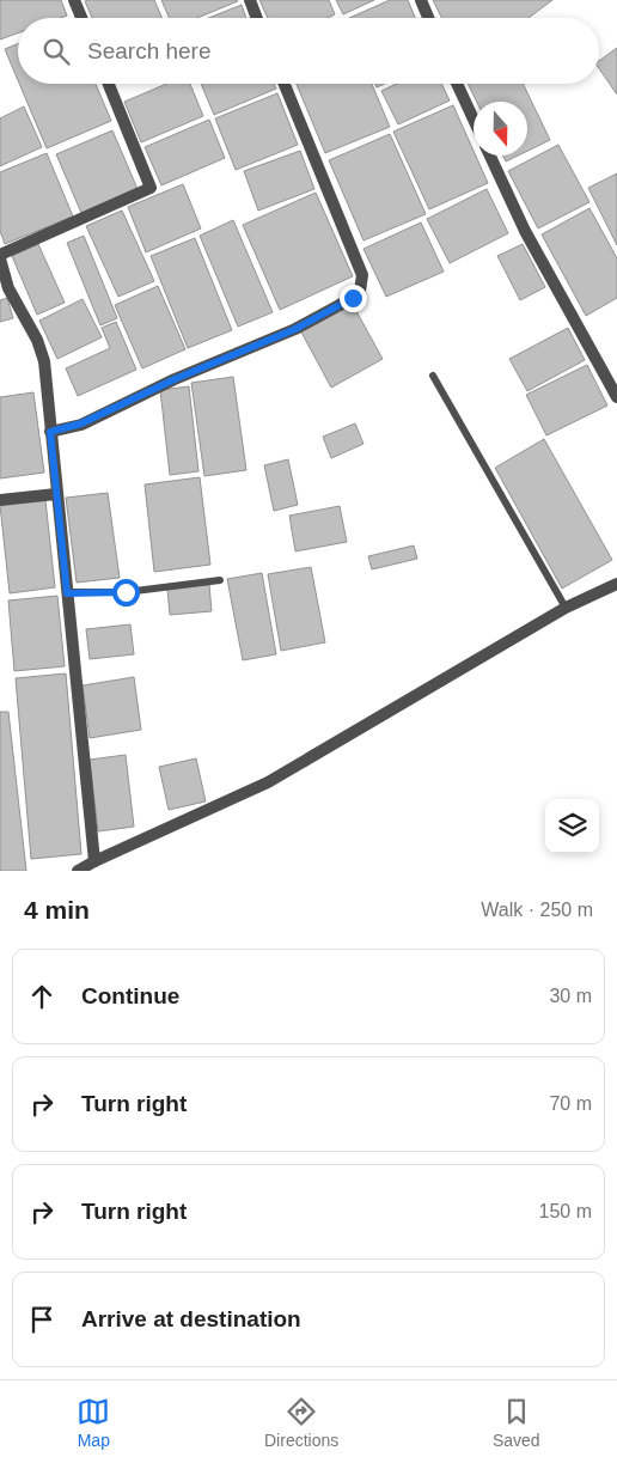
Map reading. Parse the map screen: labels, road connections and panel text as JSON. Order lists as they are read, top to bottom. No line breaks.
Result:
{"north":"bottom","page":{"search":"Search here","heading":["4 min","Walk · 250 m"],"list":[["Continue","30 m"],["Turn right","70 m"],["Turn right","150 m"],"Arrive at destination"],"nav":["Map","Directions","Saved"]}}
